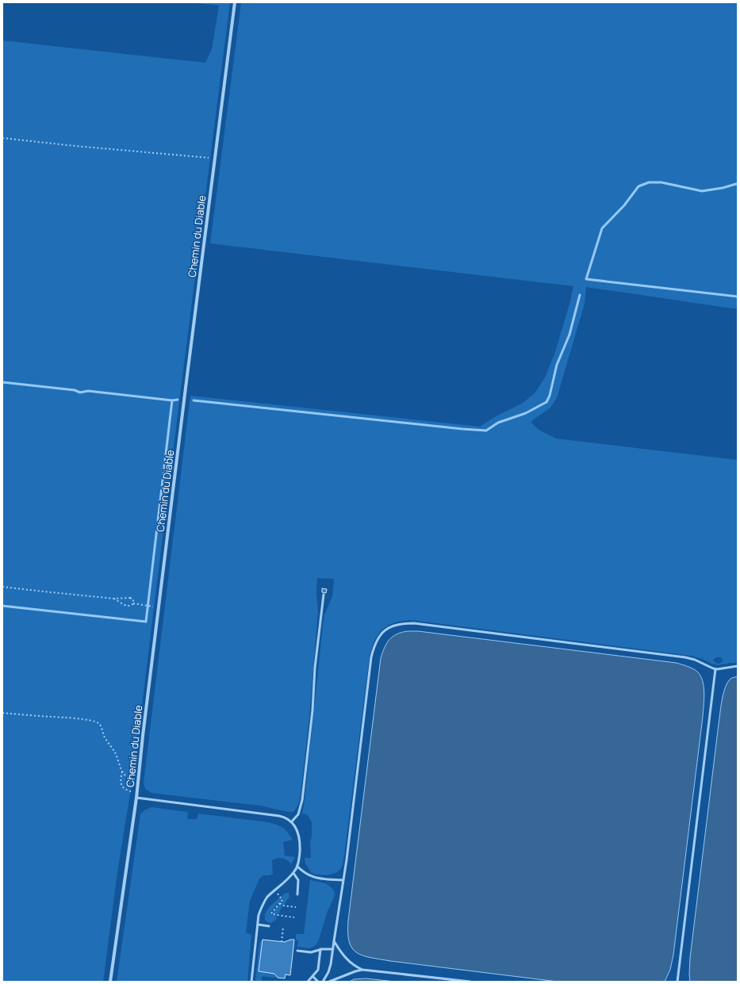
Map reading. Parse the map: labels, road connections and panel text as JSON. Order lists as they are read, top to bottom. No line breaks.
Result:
{"streets":{"street":["Chemin du Diable"]}}
